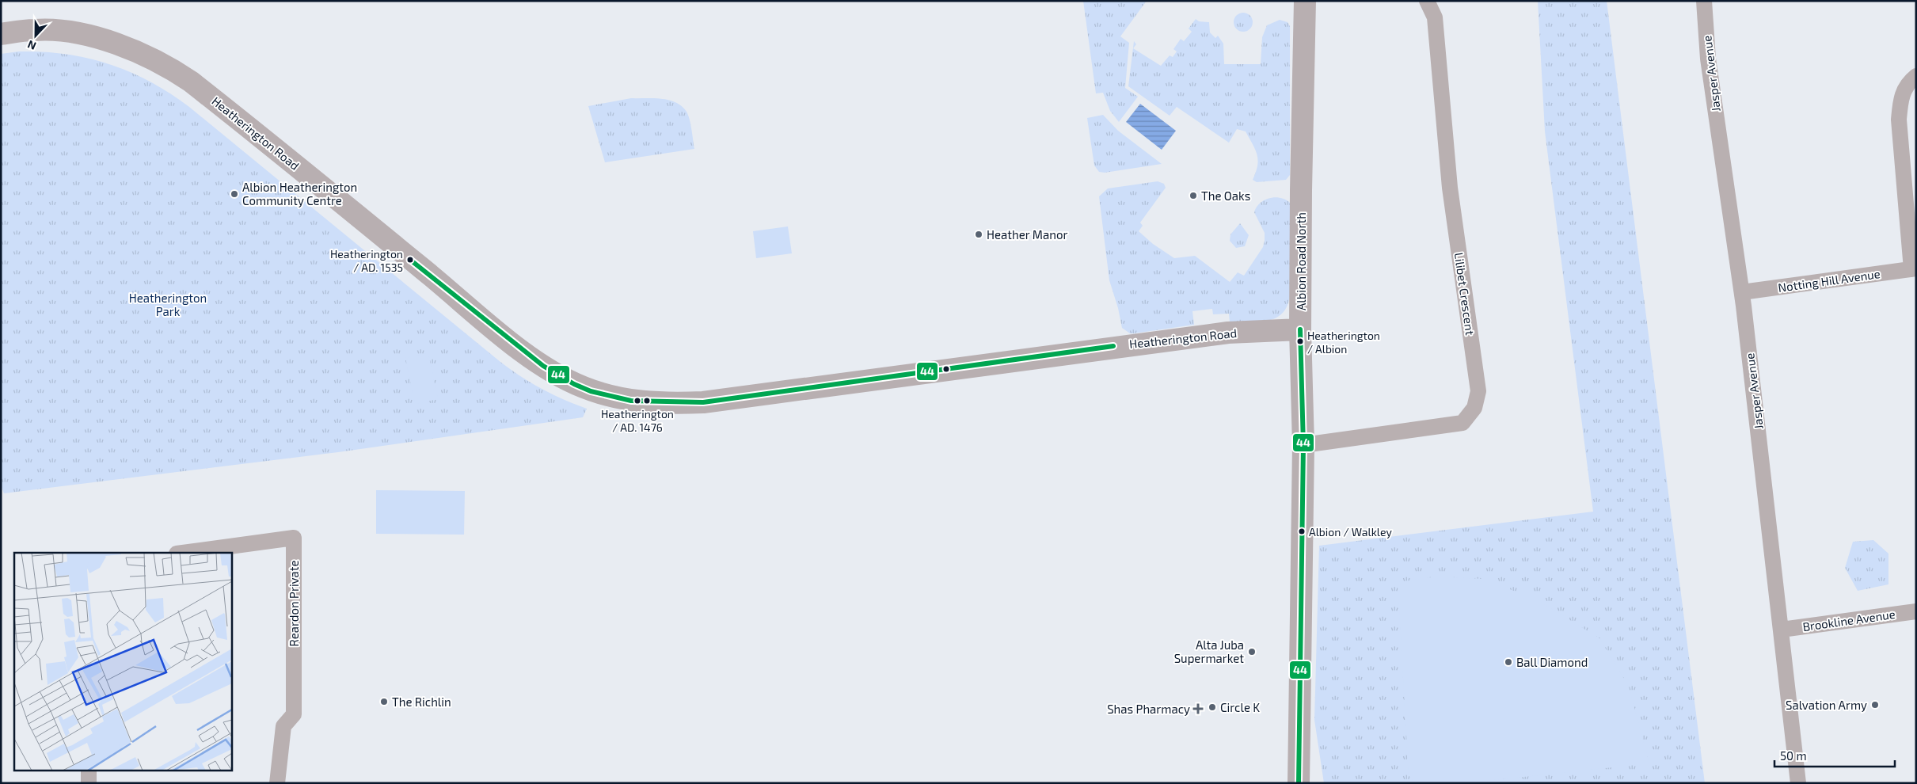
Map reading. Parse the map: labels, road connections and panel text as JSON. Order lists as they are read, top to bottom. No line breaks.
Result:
{"streets":{"street":["Jasper Avenue","Heatherington Road","Albion Road North","Notting Hill Avenue","Lilibet Crescent","Reardon Private","Brookline Avenue"]},"crossings":[["Jasper Avenue","Notting Hill Avenue"],["Jasper Avenue","Brookline Avenue"],["Heatherington Road","Albion Road North"],["Albion Road North","Lilibet Crescent"]],"parks":["Heatherington Park"],"places":{"other":["Albion Heatherington Community Centre","The Oaks","Heather Manor","Heatherington / AD. 1535","Heatherington / Albion","Heatherington / AD. 1476","Albion / Walkley","Alta Juba Supermarket","Ball Diamond","The Richlin","Salvation Army","Circle K"],"health":["Shas Pharmacy"]},"lines":["transit line 44"],"scale_bar":"50 m","north":"bottom"}
